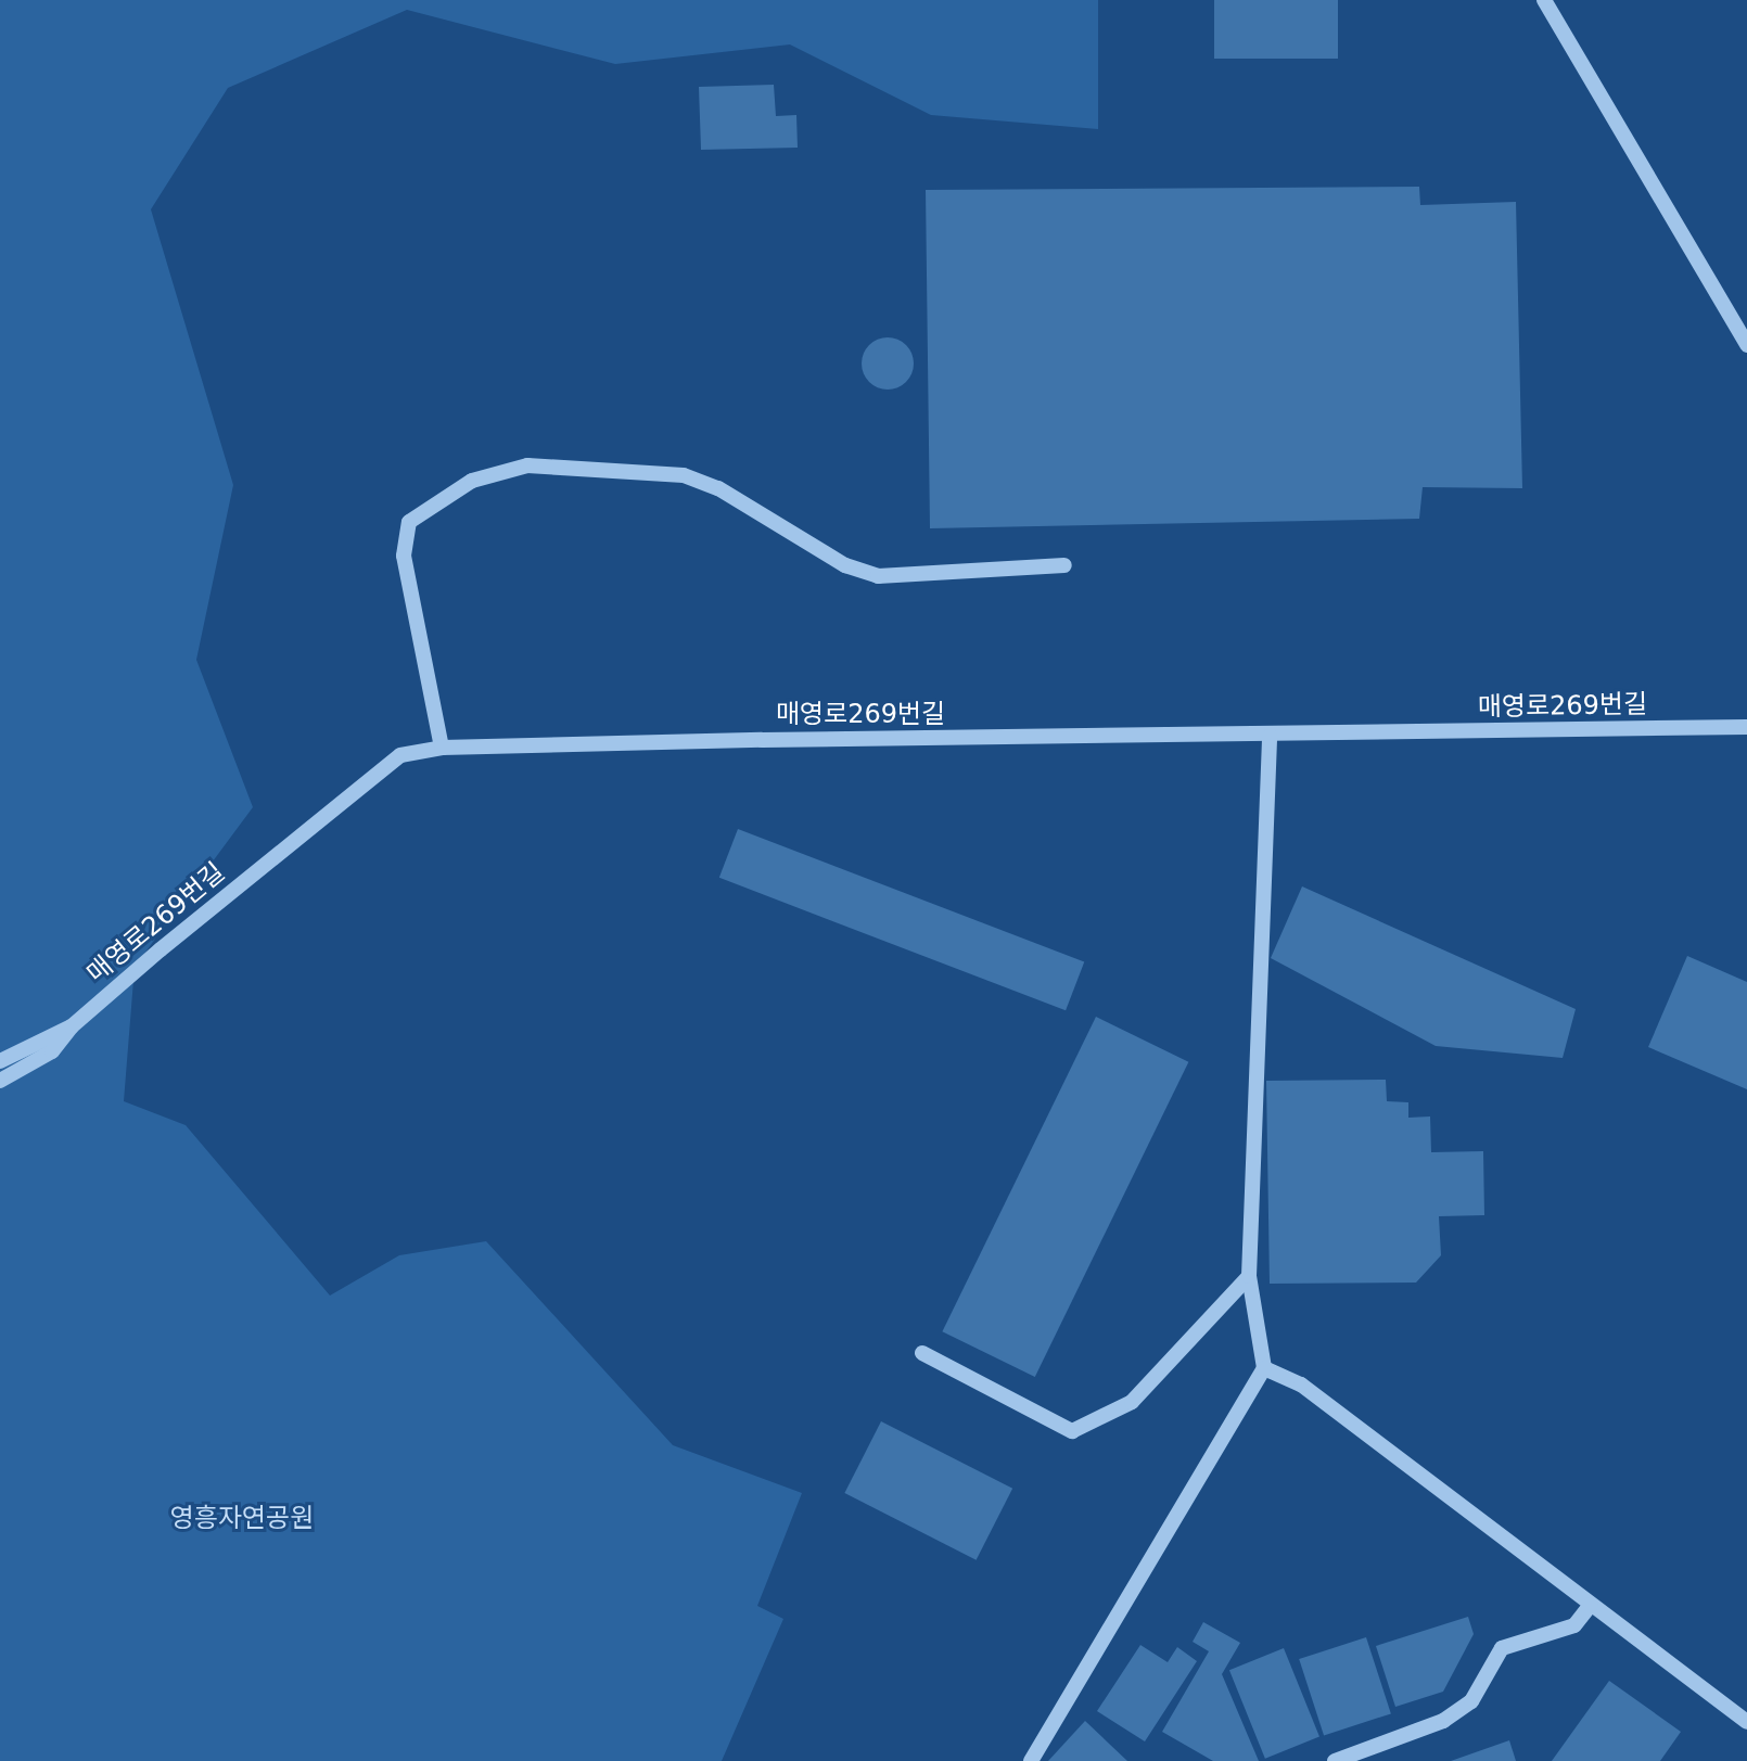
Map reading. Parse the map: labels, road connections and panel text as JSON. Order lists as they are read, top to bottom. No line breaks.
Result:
{"streets":{"street":["매영로269번길"]},"parks":["영흥자연공원"]}
